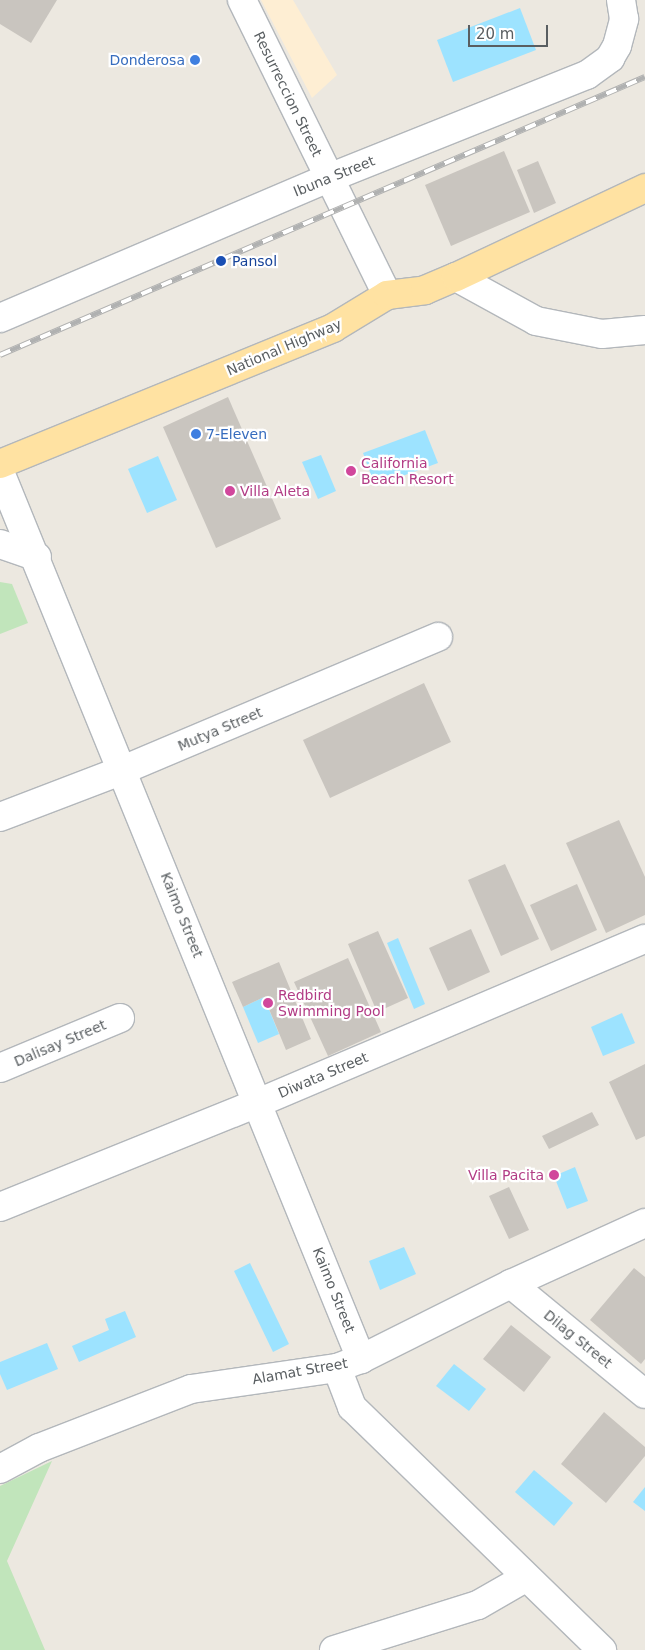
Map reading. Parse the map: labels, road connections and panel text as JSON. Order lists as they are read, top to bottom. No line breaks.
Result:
{"streets":{"main road":["National Highway"],"street":["Resurreccion Street","Ibuna Street","Mutya Street","Kaimo Street","Dalisay Street","Diwata Street","Dilag Street","Alamat Street"]},"crossings":[["Resurreccion Street","Ibuna Street"],["Resurreccion Street","National Highway"],["Mutya Street","Kaimo Street"],["Kaimo Street","Diwata Street"],["Kaimo Street","Alamat Street"],["Dilag Street","Alamat Street"]],"places":["Donderosa","Pansol","7-Eleven","California Beach Resort","Villa Aleta","Redbird Swimming Pool","Villa Pacita"],"scale_bar":"20 m"}
